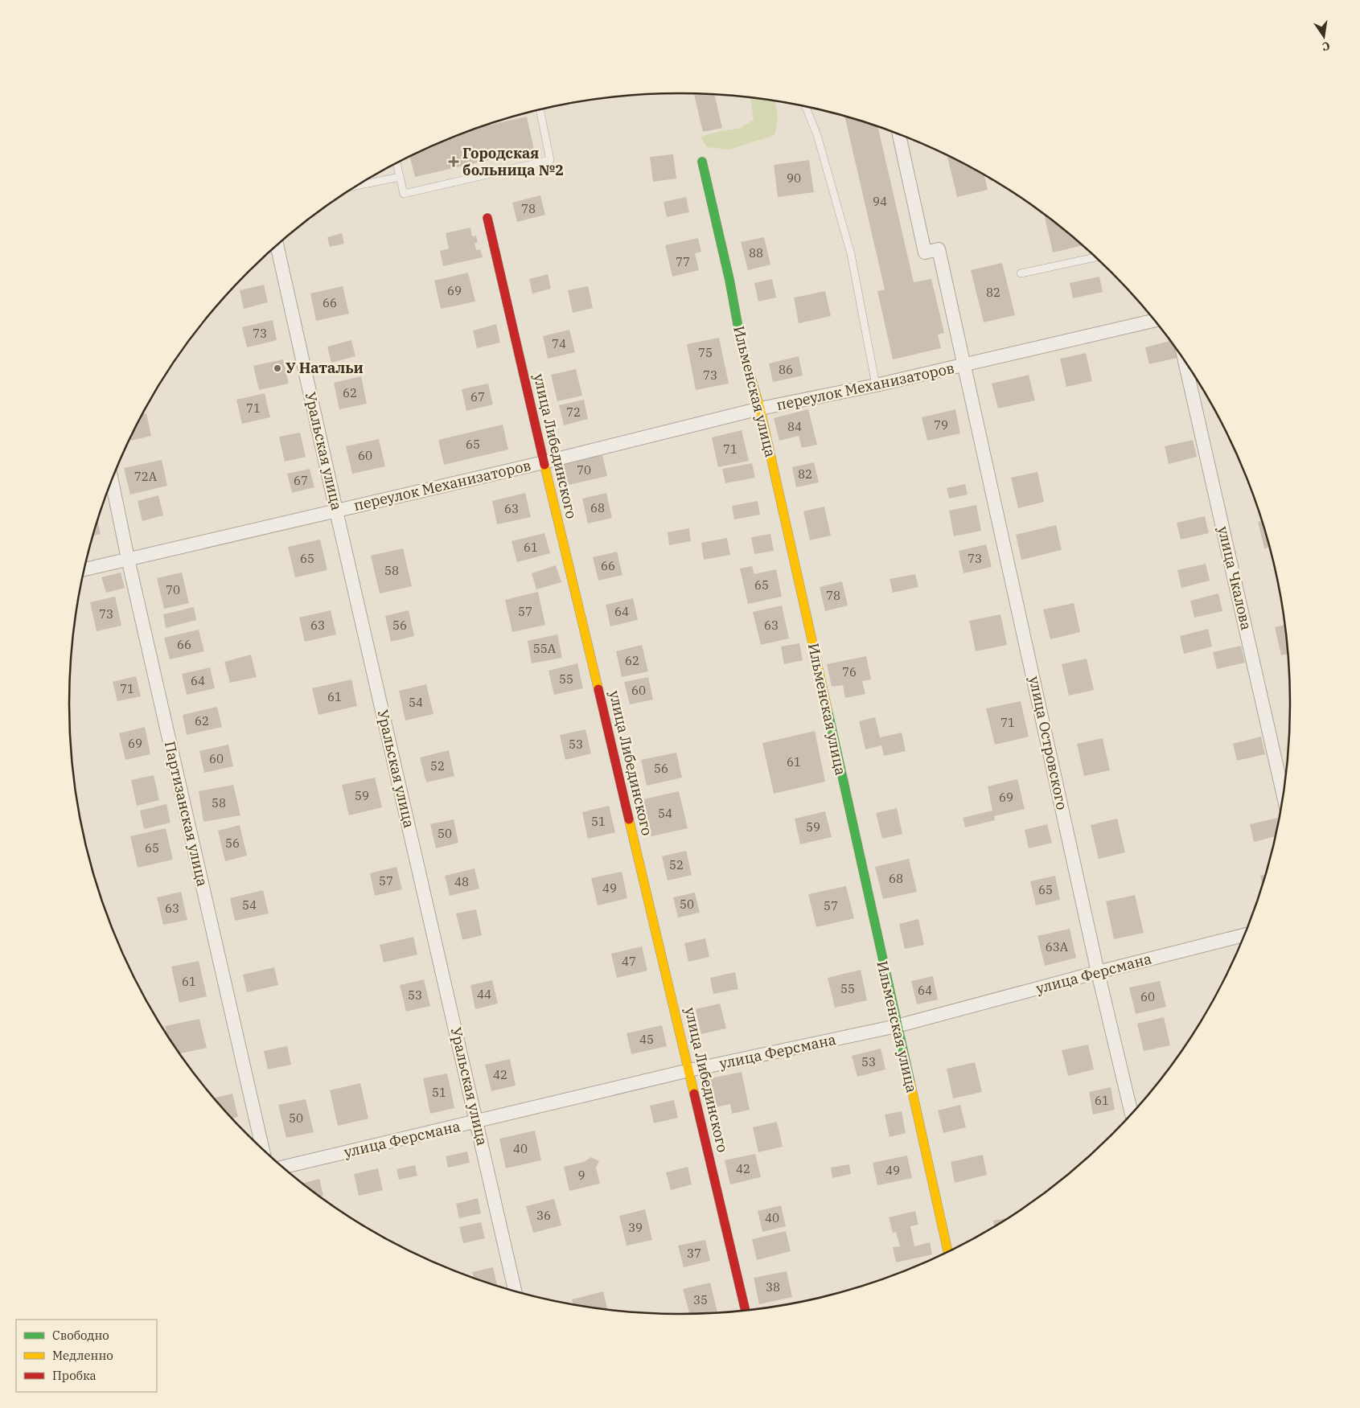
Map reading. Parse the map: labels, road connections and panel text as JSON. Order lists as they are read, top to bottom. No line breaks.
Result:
{"streets":{"street":["переулок Механизаторов","Ильменская улица","улица Либединского","Уральская улица","улица Чкалова","улица Островского","Партизанская улица","улица Ферсмана"]},"crossings":[["переулок Механизаторов","Ильменская улица"],["переулок Механизаторов","улица Либединского"],["переулок Механизаторов","Уральская улица"],["переулок Механизаторов","улица Островского"],["переулок Механизаторов","Партизанская улица"],["Ильменская улица","улица Ферсмана"],["улица Либединского","улица Ферсмана"],["Уральская улица","улица Ферсмана"],["улица Островского","улица Ферсмана"]],"places":{"health":["Городская больница №2"],"other":["У Натальи"]},"house_numbers":["90","94","78","88","77","69","82","66","73","74","75","86","73","62","67","71","72","79","84","65","71","60","70","82","72А","67","68","63","61","65","73","66","58","65","70","78","57","64","73","63","56","63","66","55А","62","76","55","64","71","60","61","54","62","71","69","53","60","61","52","56","59","69","58","54","51","59","50","56","65","52","68","57","48","49","65","50","54","57","63","63А","47","61","55","64","44","53","60","45","53","42","51","61","50","40","42","49","9","36","40","39","37","38","35"],"legend":["Свободно","Медленно","Пробка"],"north":"bottom"}
